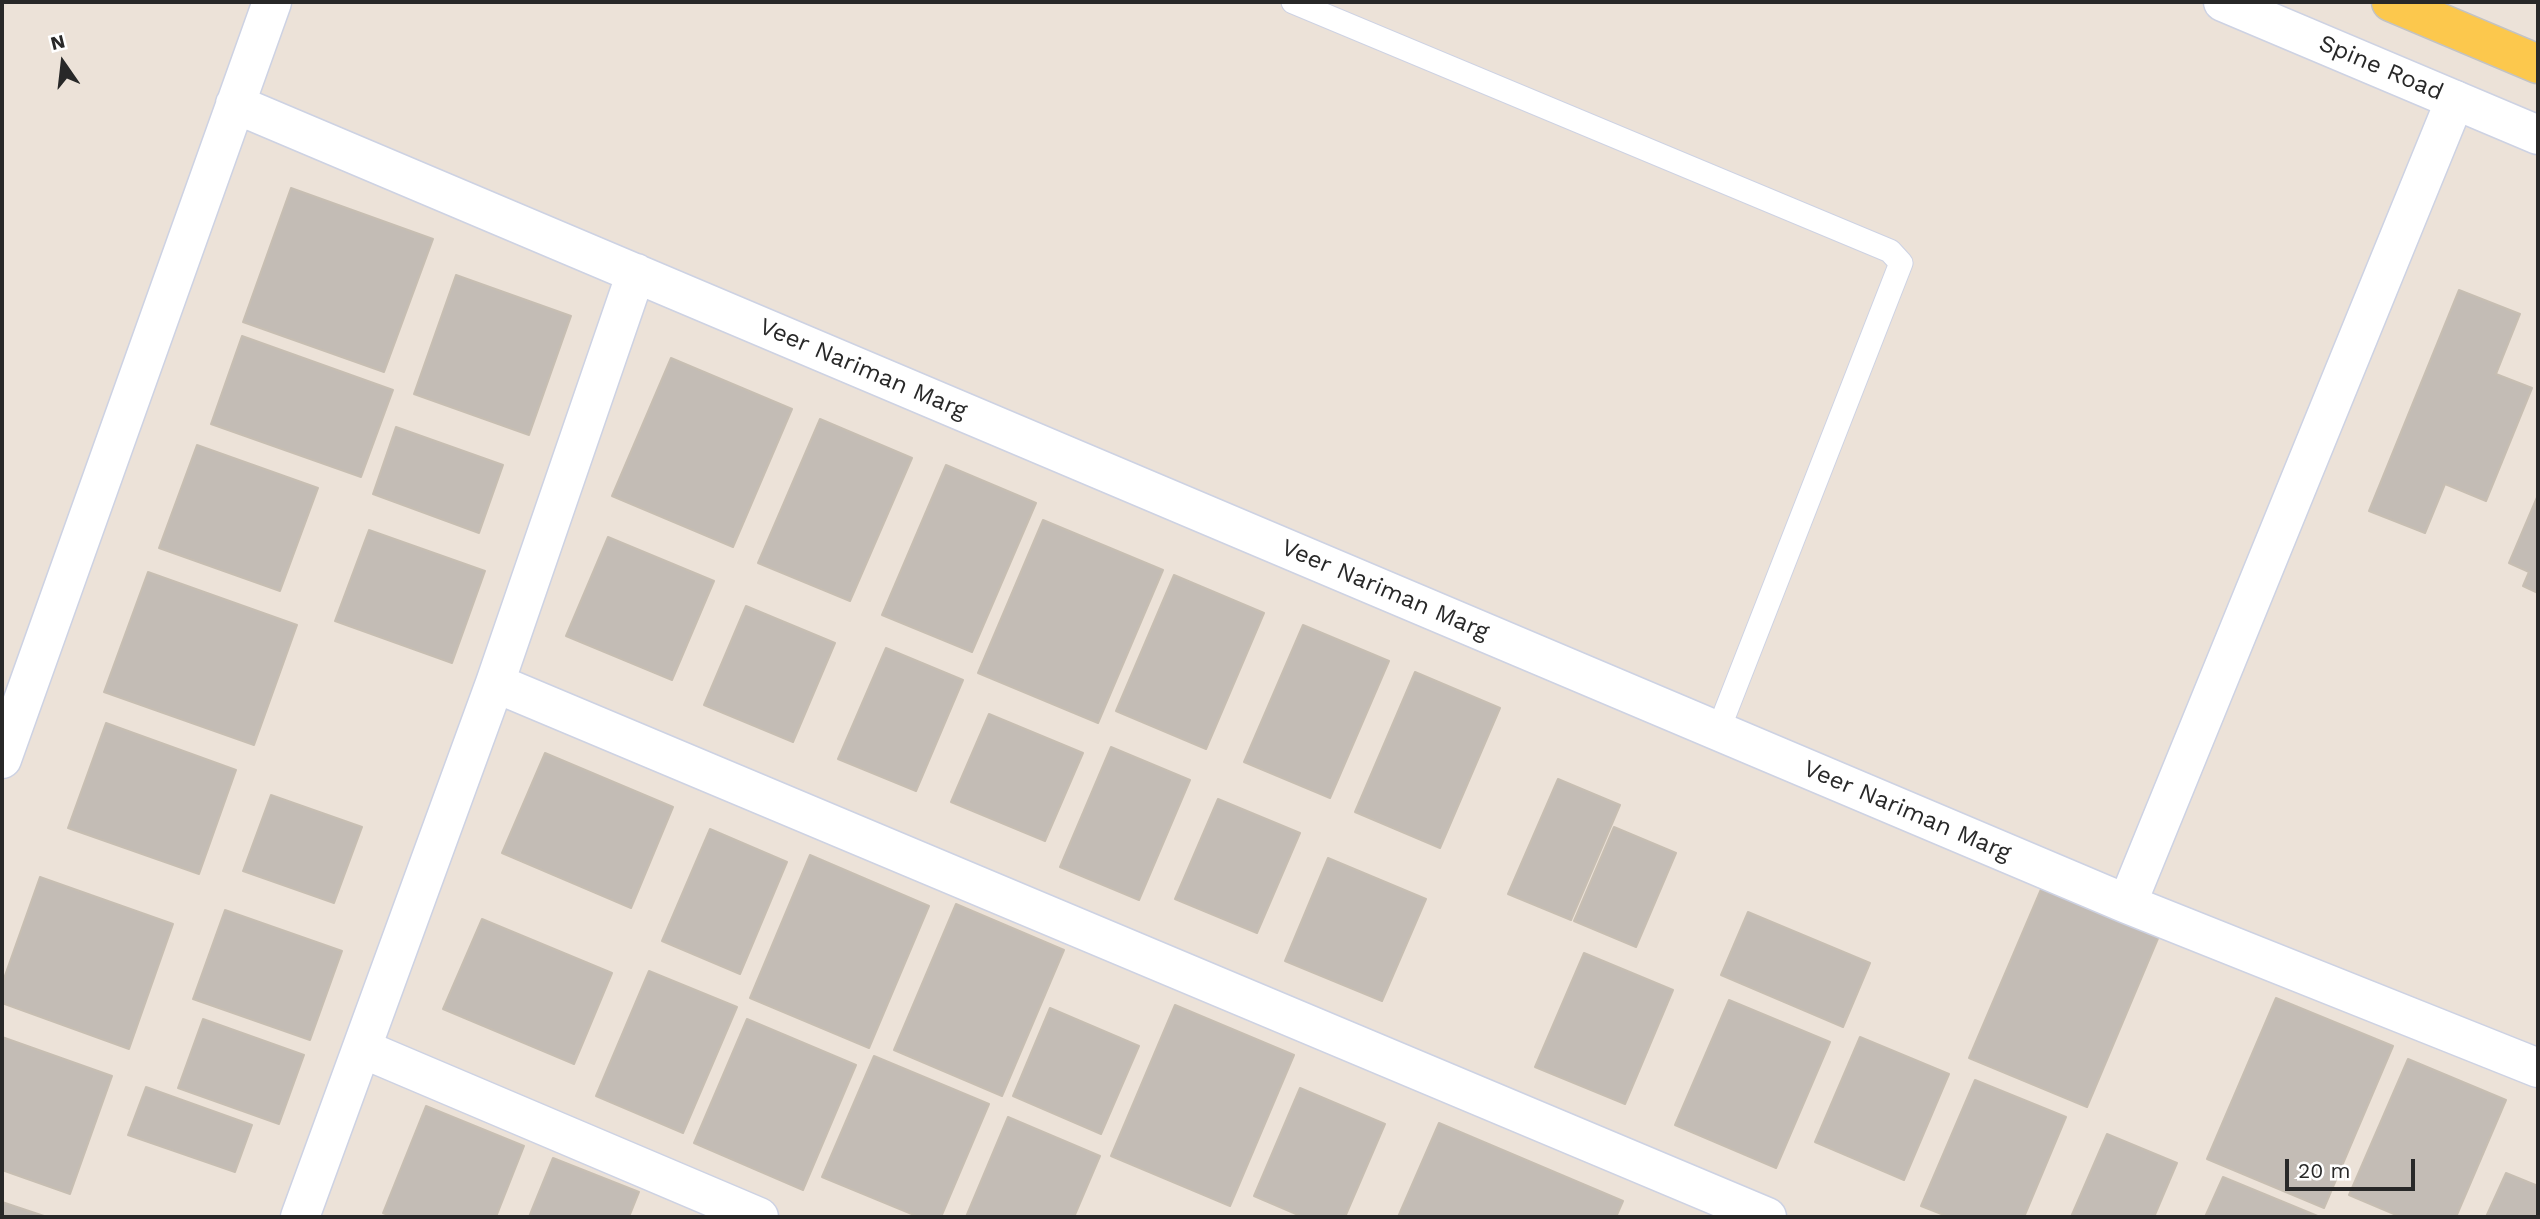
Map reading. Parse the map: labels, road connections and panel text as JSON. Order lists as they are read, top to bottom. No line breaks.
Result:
{"streets":{"street":["Spine Road","Veer Nariman Marg"]},"scale_bar":"20 m","north":"top"}
